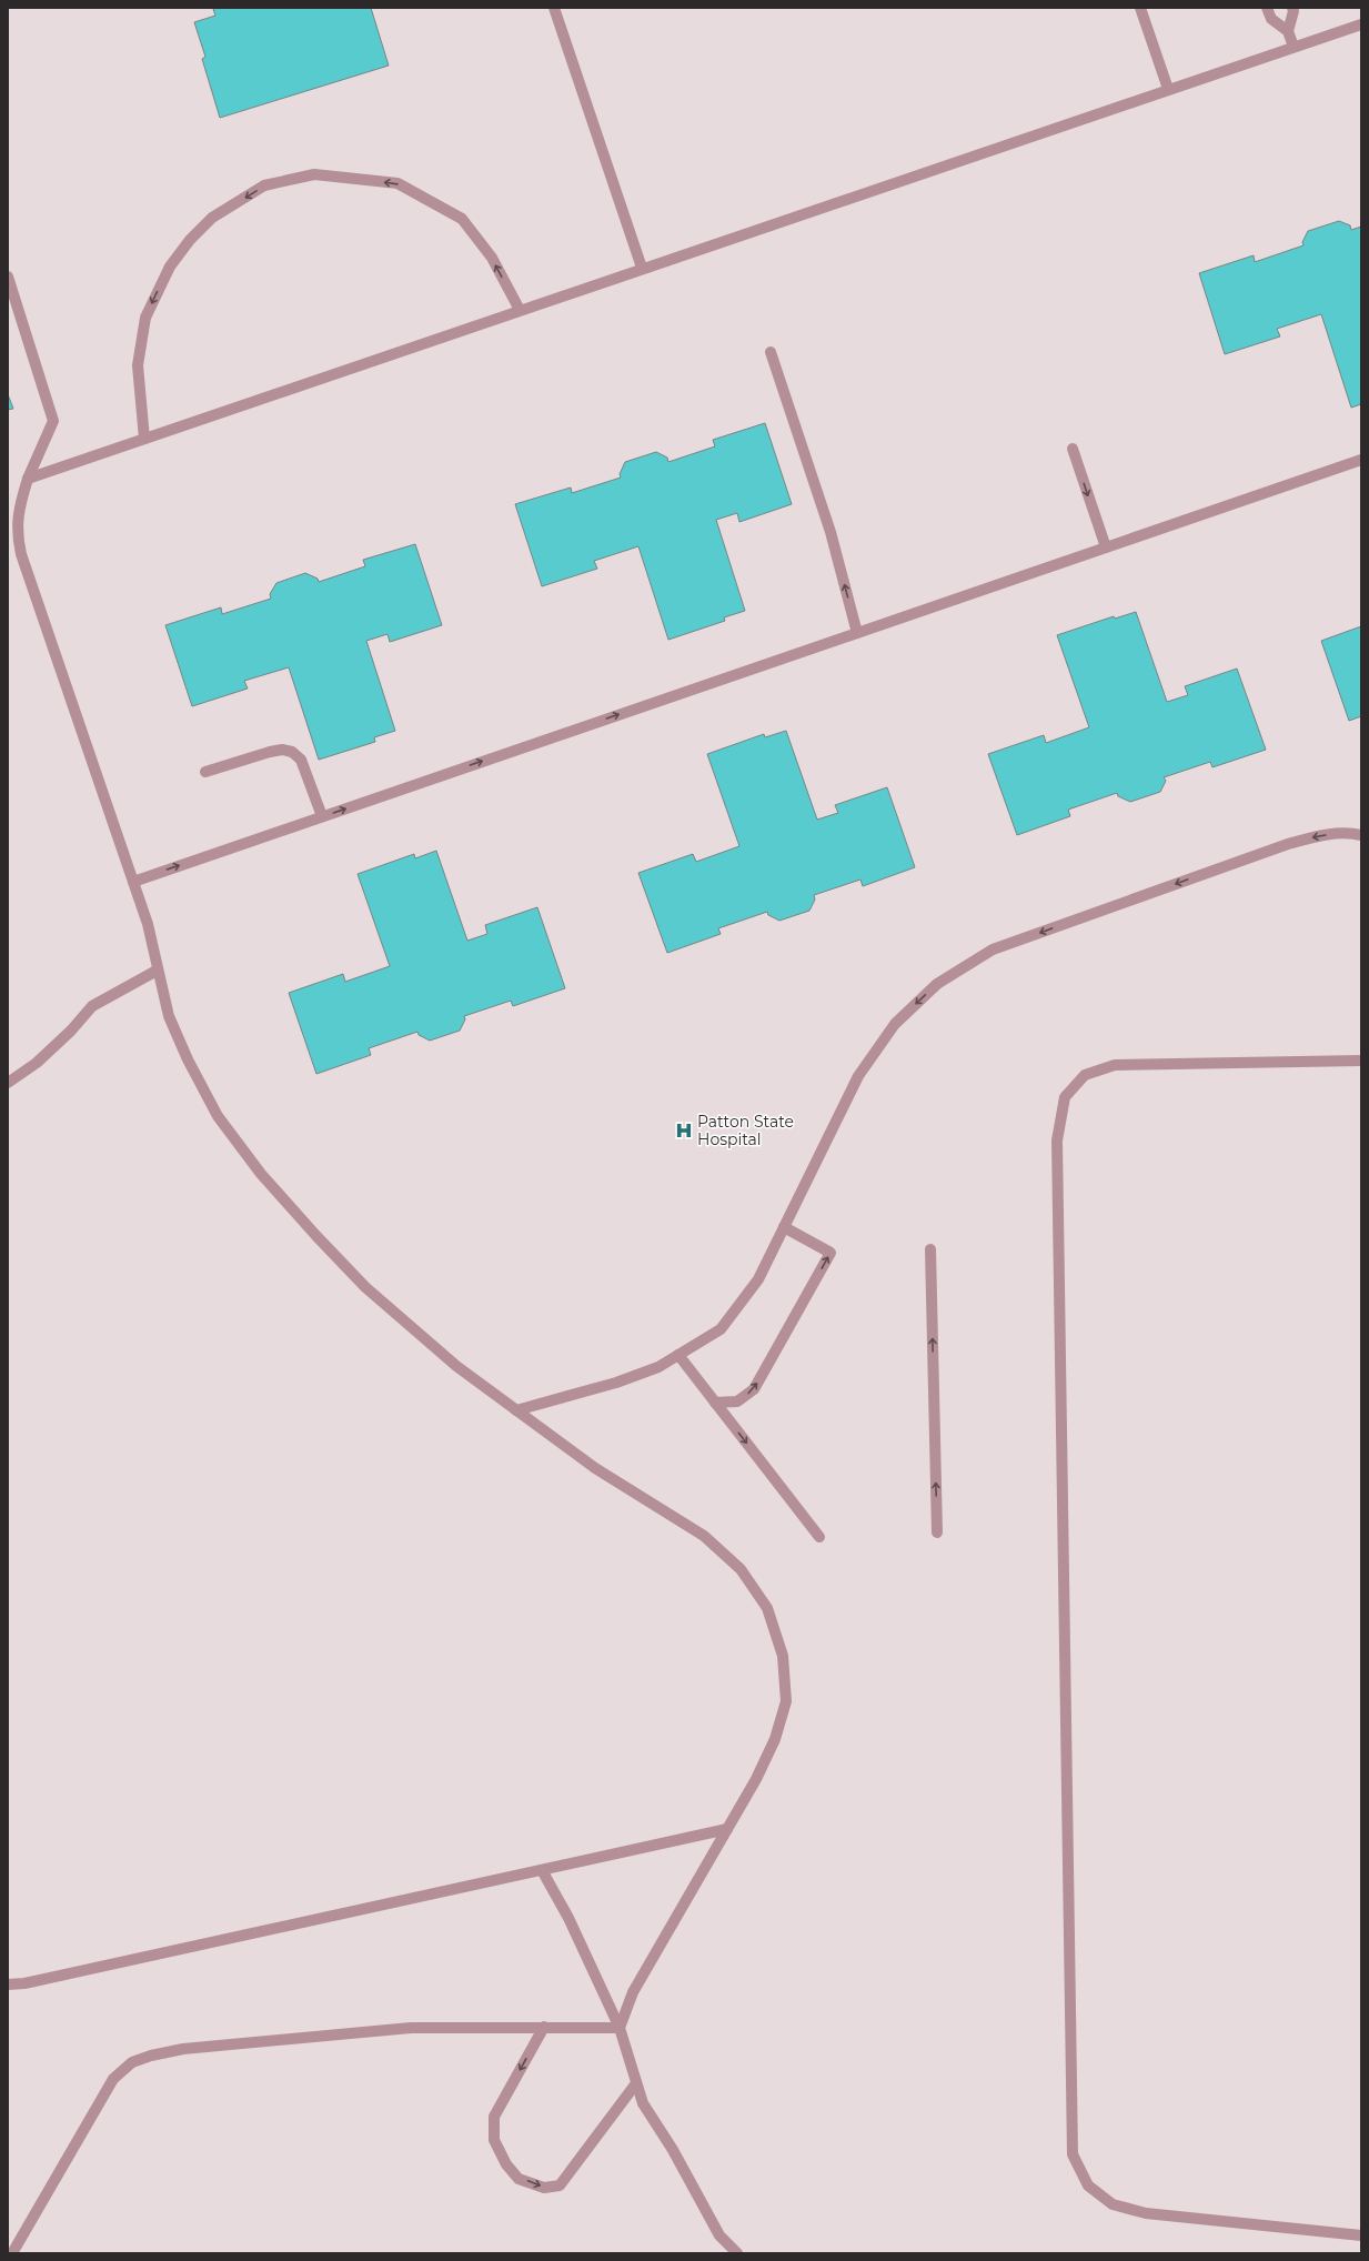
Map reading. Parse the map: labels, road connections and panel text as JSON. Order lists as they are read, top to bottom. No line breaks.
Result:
{"places":{"hospital":["Patton State Hospital"]}}
